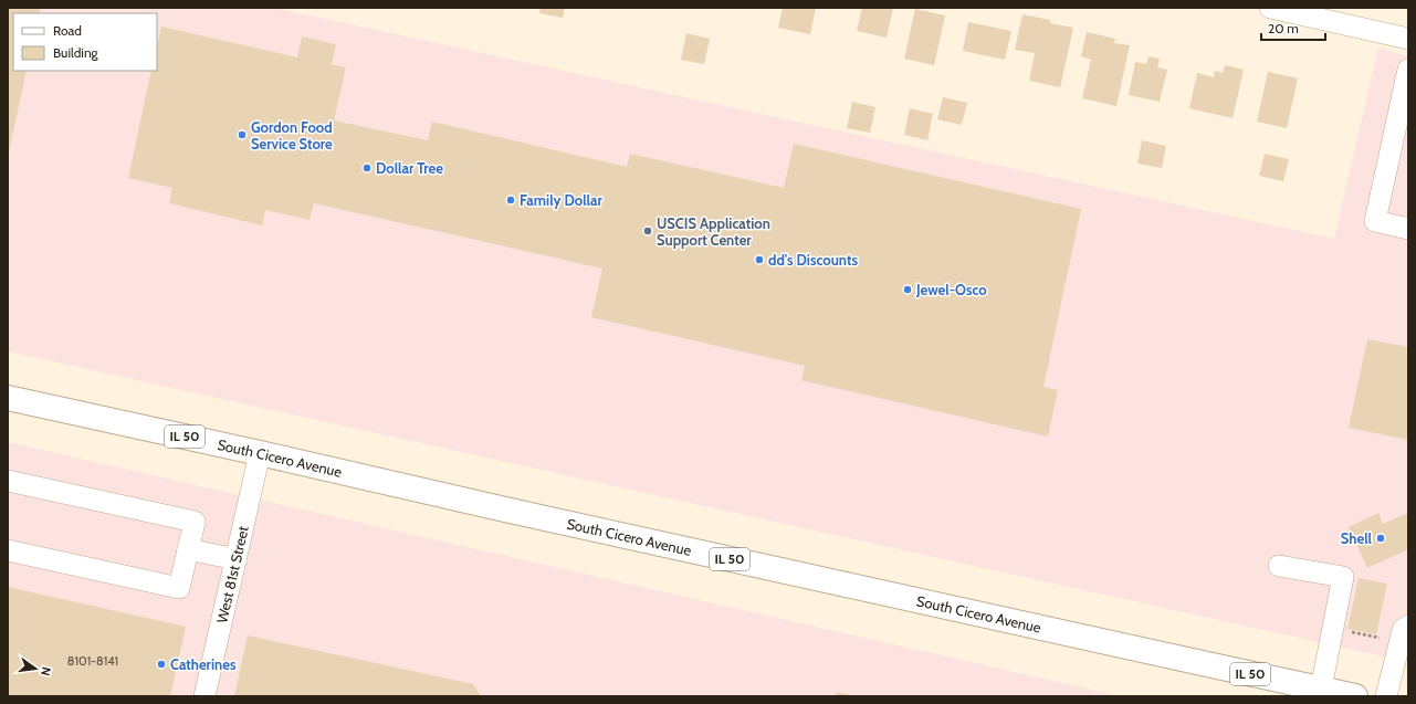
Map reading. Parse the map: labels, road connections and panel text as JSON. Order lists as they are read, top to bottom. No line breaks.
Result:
{"streets":{"main road":["IL 50","South Cicero Avenue"],"street":["West 81st Street"]},"crossings":[["South Cicero Avenue","West 81st Street"]],"places":["Gordon Food Service Store","Dollar Tree","Family Dollar","USCIS Application Support Center","dd's Discounts","Jewel-Osco","Shell","Catherines"],"house_numbers":["8101-8141"],"legend":["Road","Building"],"scale_bar":"20 m","north":"right"}
